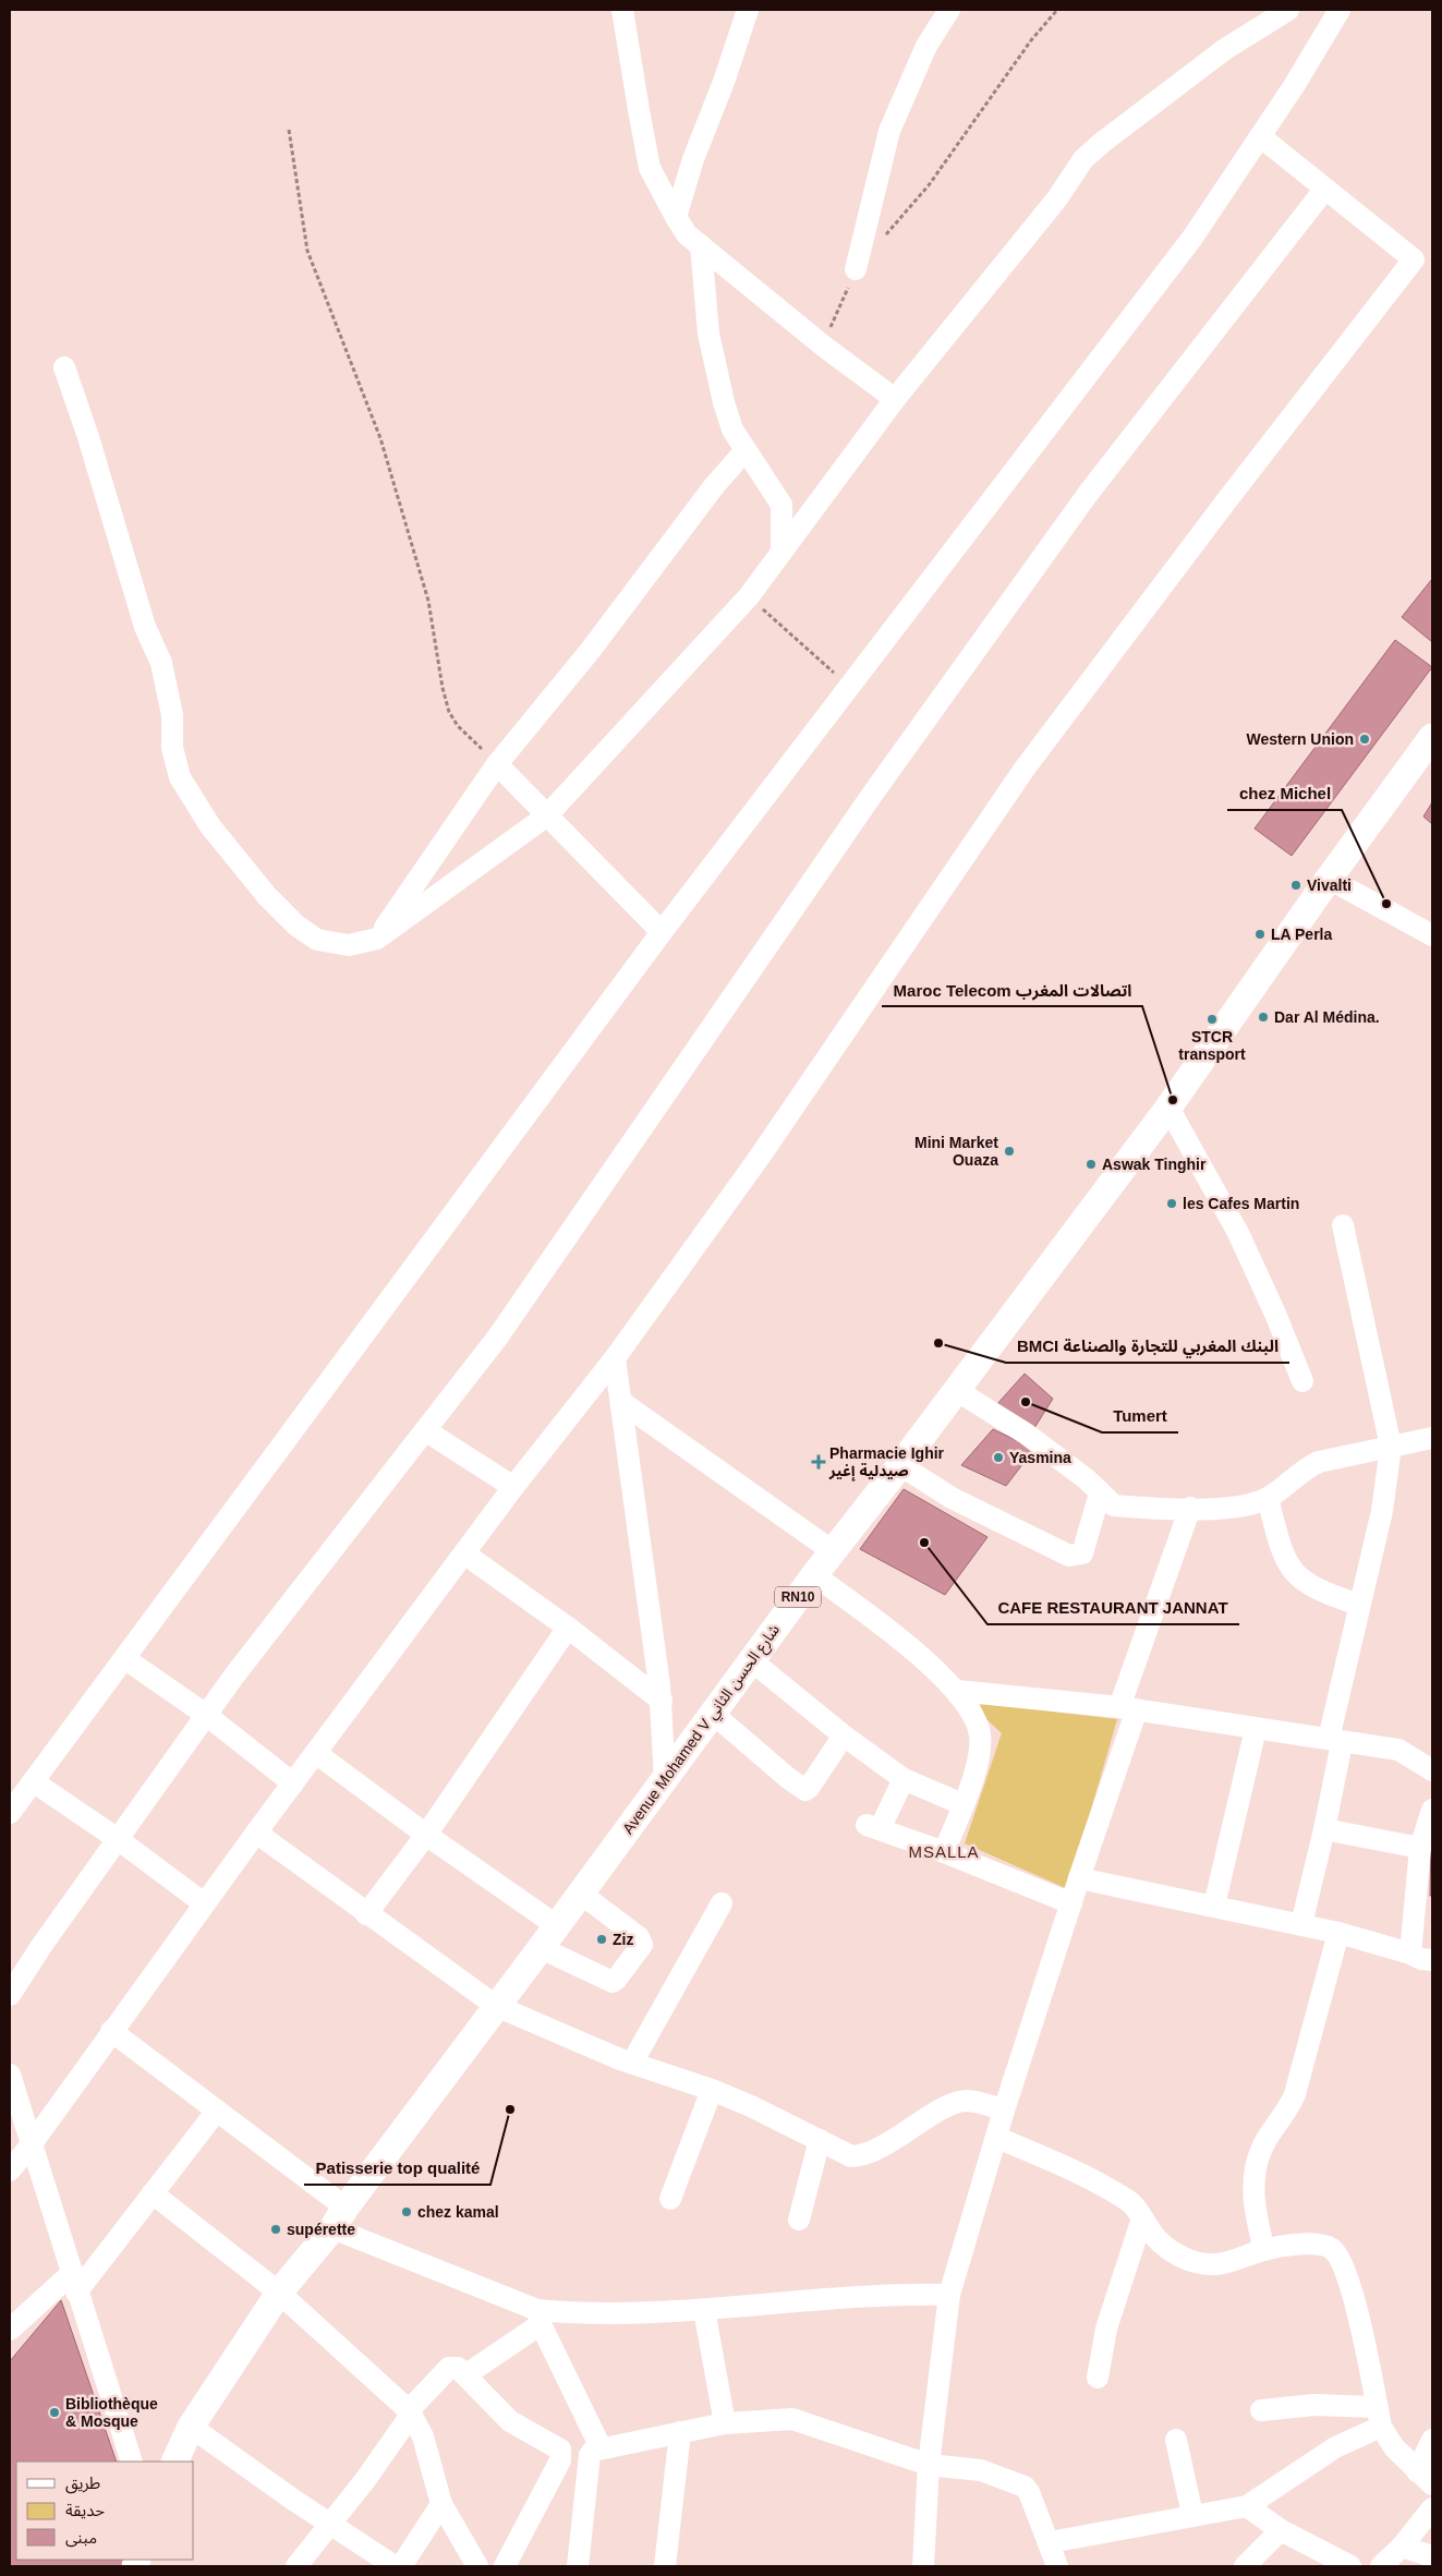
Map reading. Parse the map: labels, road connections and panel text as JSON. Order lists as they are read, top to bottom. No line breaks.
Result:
{"streets":{"main road":["RN10","Avenue Mohamed V شارع الحسن الثاني"]},"districts":["MSALLA"],"places":{"other":["Western Union","Vivalti","chez Michel","LA Perla","Dar Al Médina.","STCR transport","Maroc Telecom اتصالات المغرب","Mini Market Ouaza","Aswak Tinghir","les Cafes Martin","BMCI البنك المغربي للتجارة والصناعة","Tumert","Yasmina","CAFE RESTAURANT JANNAT","Ziz","Patisserie top qualité","chez kamal","supérette","Bibliothèque & Mosque"],"health":["Pharmacie Ighir صيدلية إغير"]},"legend":["طريق","حديقة","مبنى"]}
